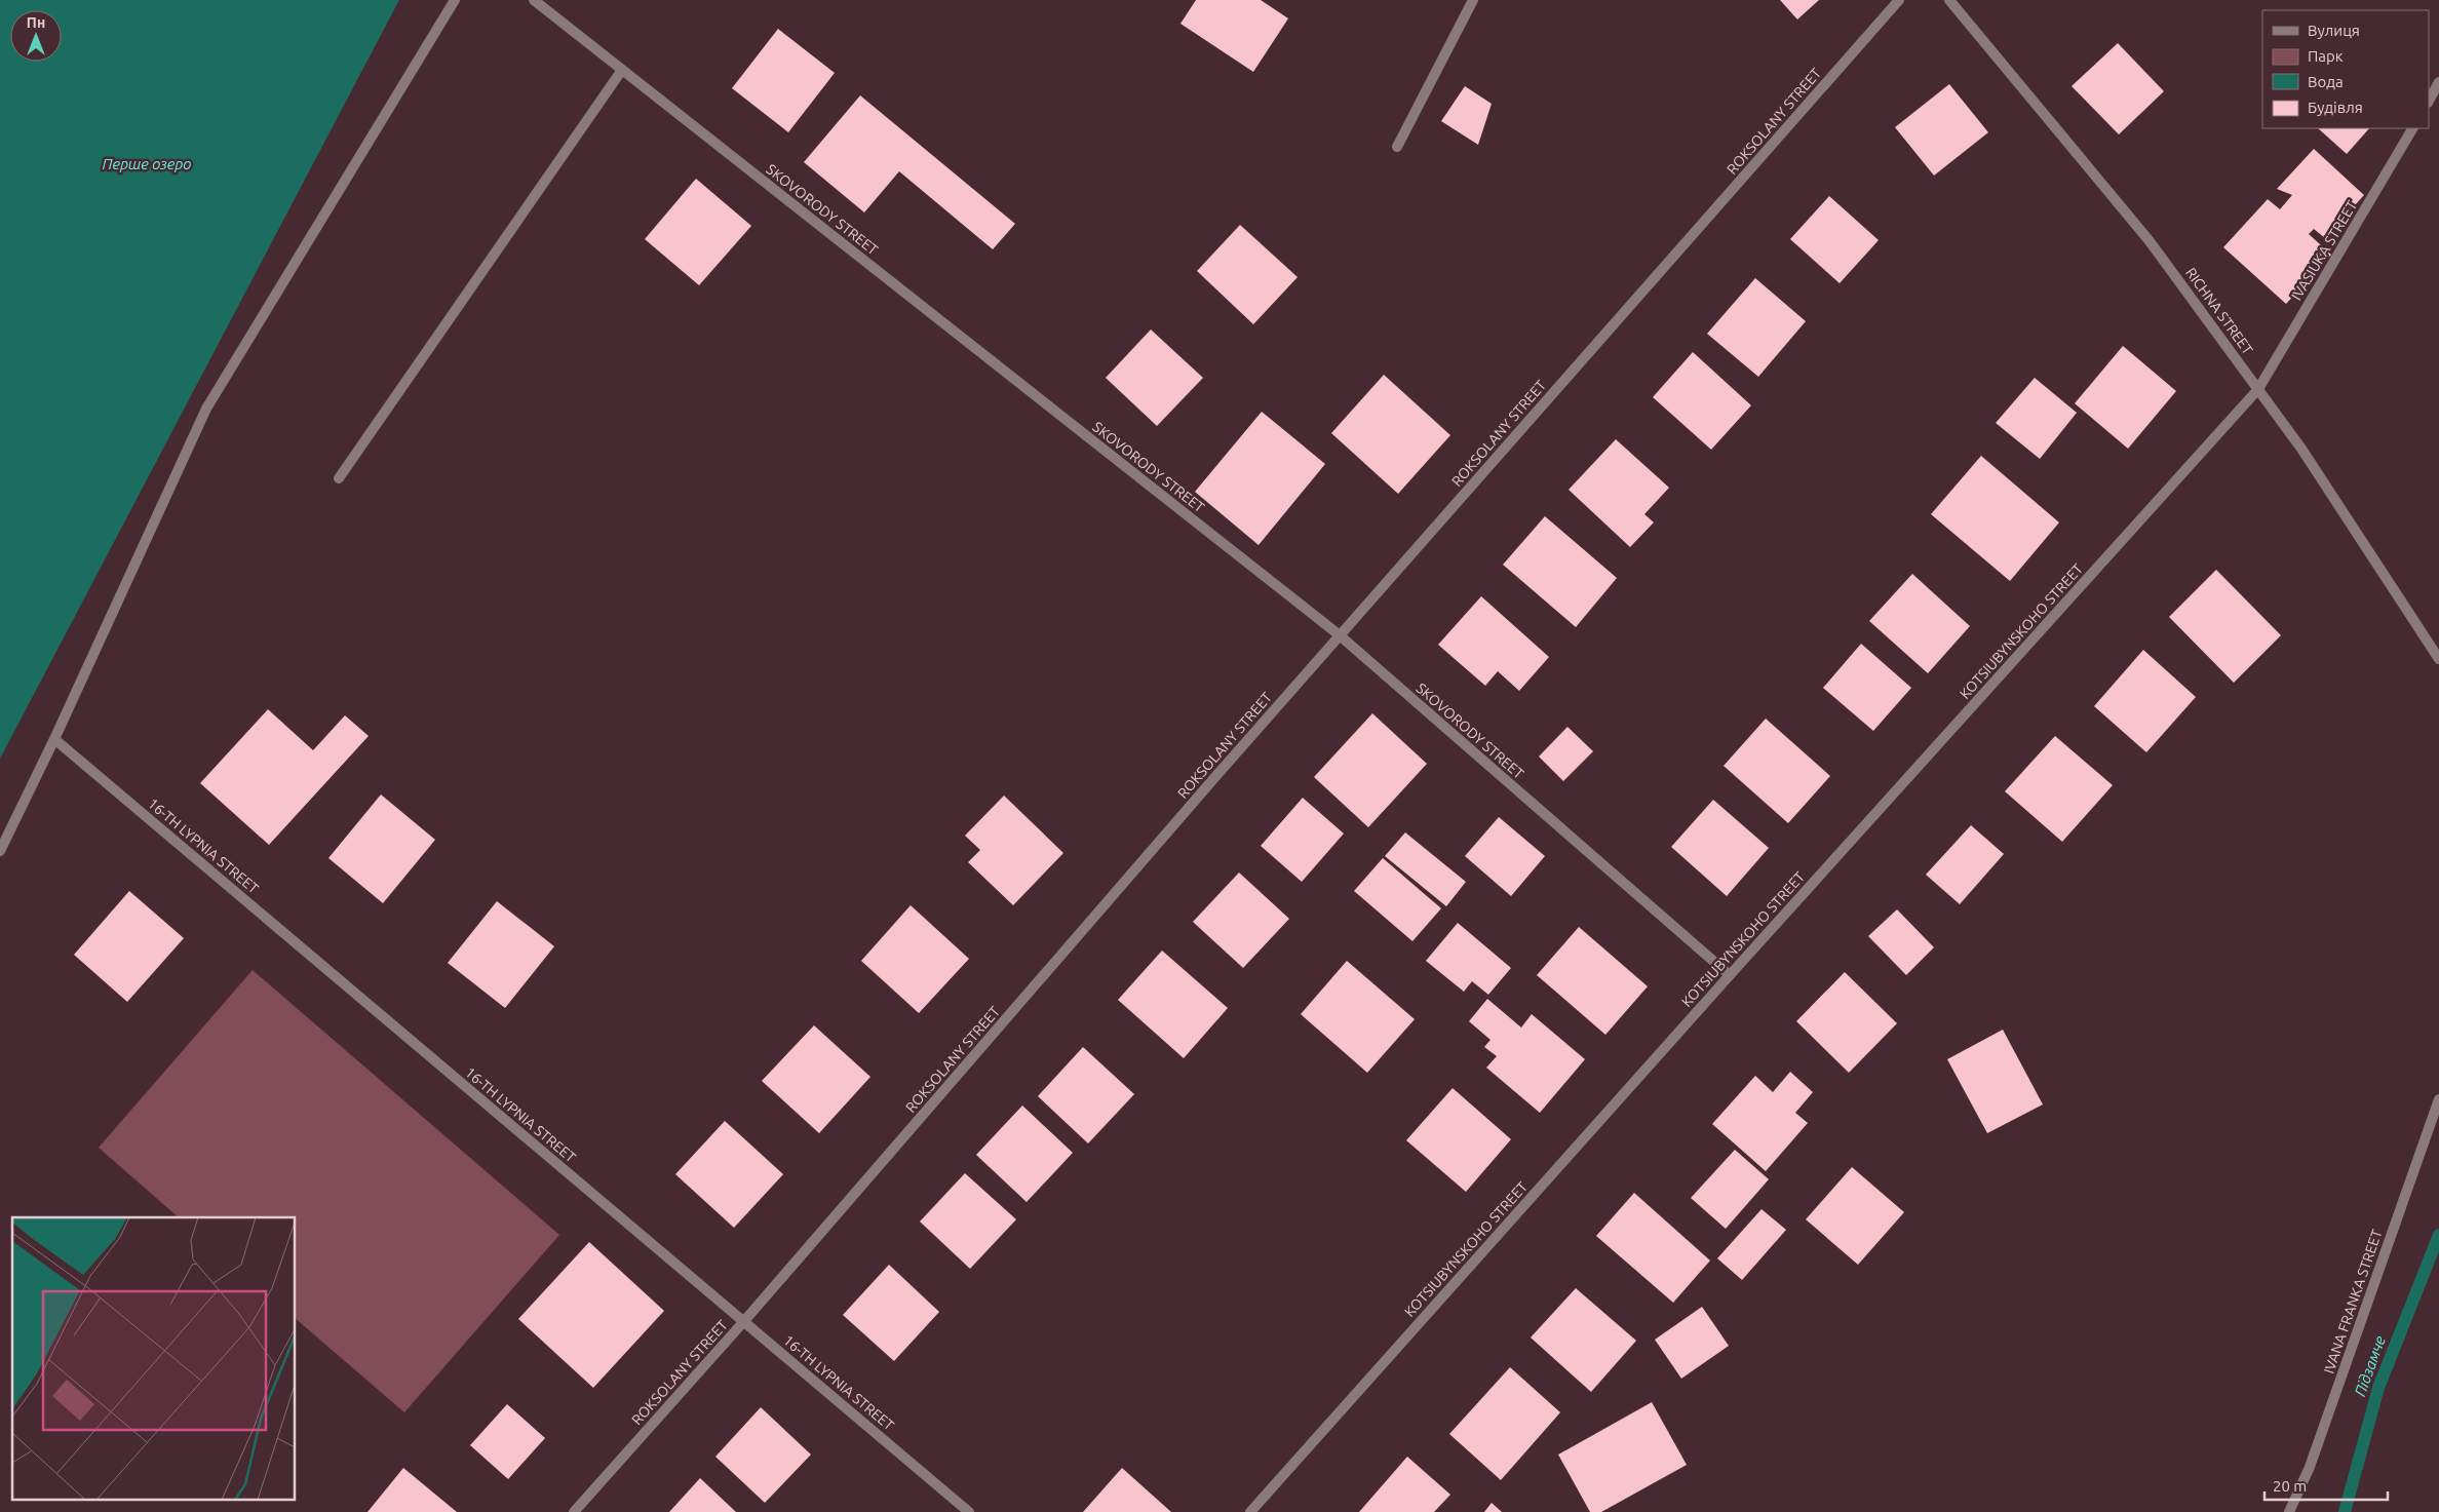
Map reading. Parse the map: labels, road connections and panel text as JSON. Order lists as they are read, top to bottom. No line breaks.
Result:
{"streets":{"street":["ROKSOLANY STREET","SKOVORODY STREET","IVASIUKA STREET","RICHNA STREET","KOTSIUBYNSKOHO STREET","16-TH LYPNIA STREET","IVANA FRANKA STREET"]},"crossings":[["ROKSOLANY STREET","SKOVORODY STREET"],["ROKSOLANY STREET","16-TH LYPNIA STREET"],["SKOVORODY STREET","KOTSIUBYNSKOHO STREET"],["IVASIUKA STREET","RICHNA STREET"],["IVASIUKA STREET","KOTSIUBYNSKOHO STREET"],["RICHNA STREET","KOTSIUBYNSKOHO STREET"]],"water":["Перше озеро","Підзамче"],"legend":["Вулиця","Парк","Вода","Будівля"],"scale_bar":"20 m","north":"top"}
